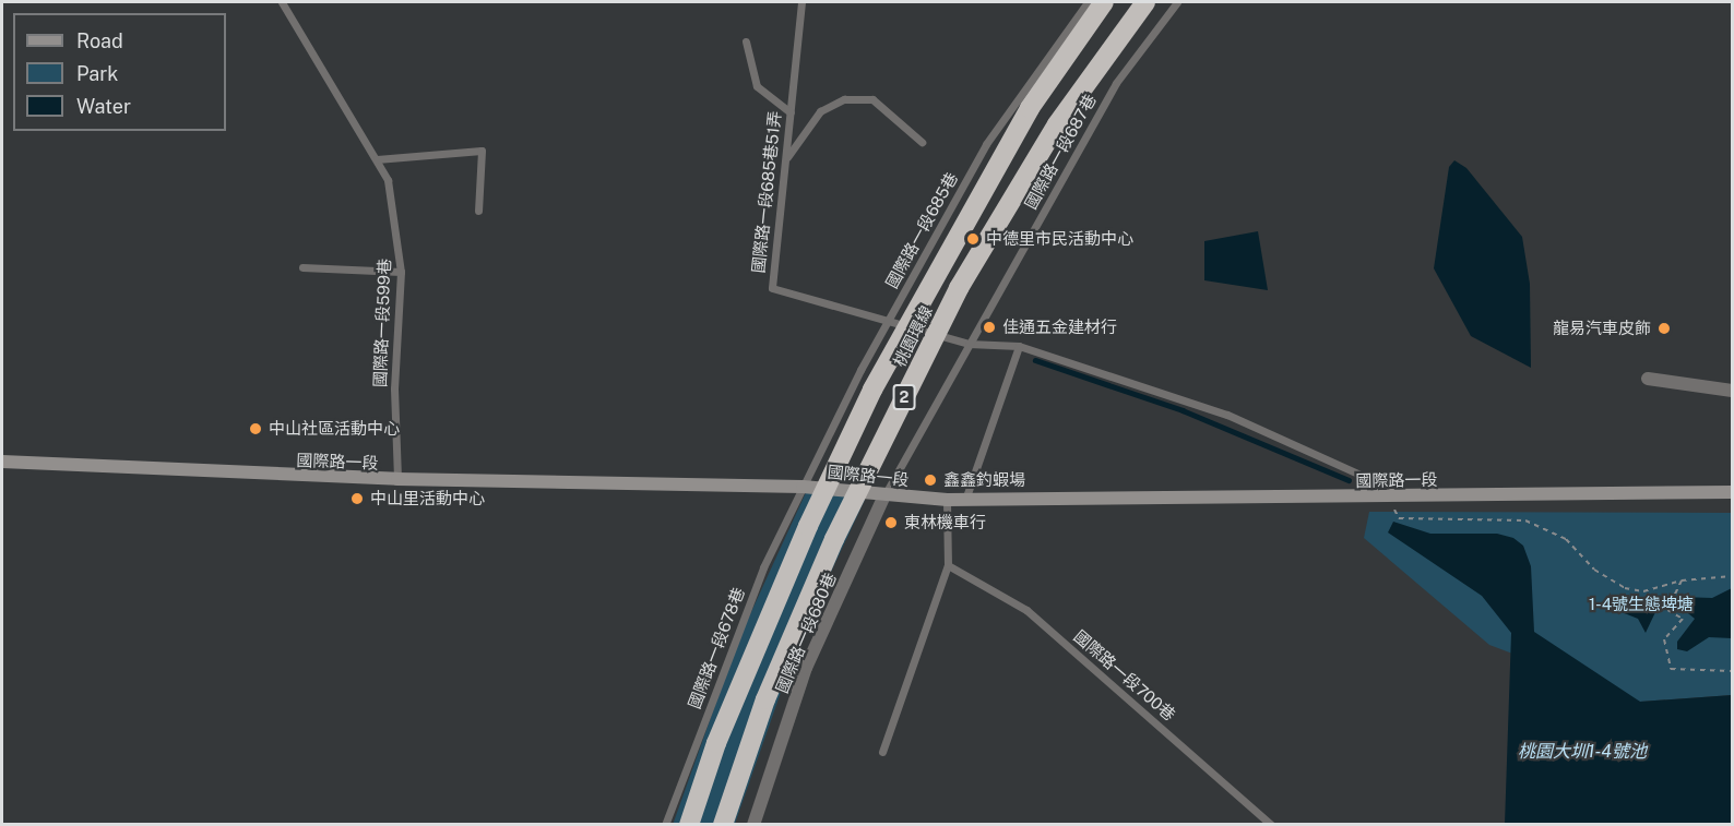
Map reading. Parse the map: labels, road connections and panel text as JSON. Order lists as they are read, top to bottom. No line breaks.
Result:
{"streets":{"highway":["桃園環線","2"],"street":["國際路一段","國際路一段680巷"],"lane":["國際路一段687巷","國際路一段685巷51弄","國際路一段685巷","國際路一段599巷","國際路一段678巷","國際路一段700巷"]},"crossings":[["國際路一段687巷","國際路一段685巷51弄"],["國際路一段687巷","國際路一段"],["國際路一段687巷","國際路一段680巷"],["國際路一段685巷51弄","國際路一段685巷"],["國際路一段685巷51弄","國際路一段"],["國際路一段685巷","國際路一段"],["國際路一段685巷","國際路一段678巷"],["國際路一段599巷","國際路一段"],["國際路一段","國際路一段680巷"],["國際路一段","國際路一段678巷"]],"water":["桃園大圳1-4號池"],"parks":["1-4號生態埤塘"],"places":["中德里市民活動中心","佳通五金建材行","龍易汽車皮飾","中山社區活動中心","鑫鑫釣蝦場","中山里活動中心","東林機車行"],"legend":["Road","Park","Water"]}
